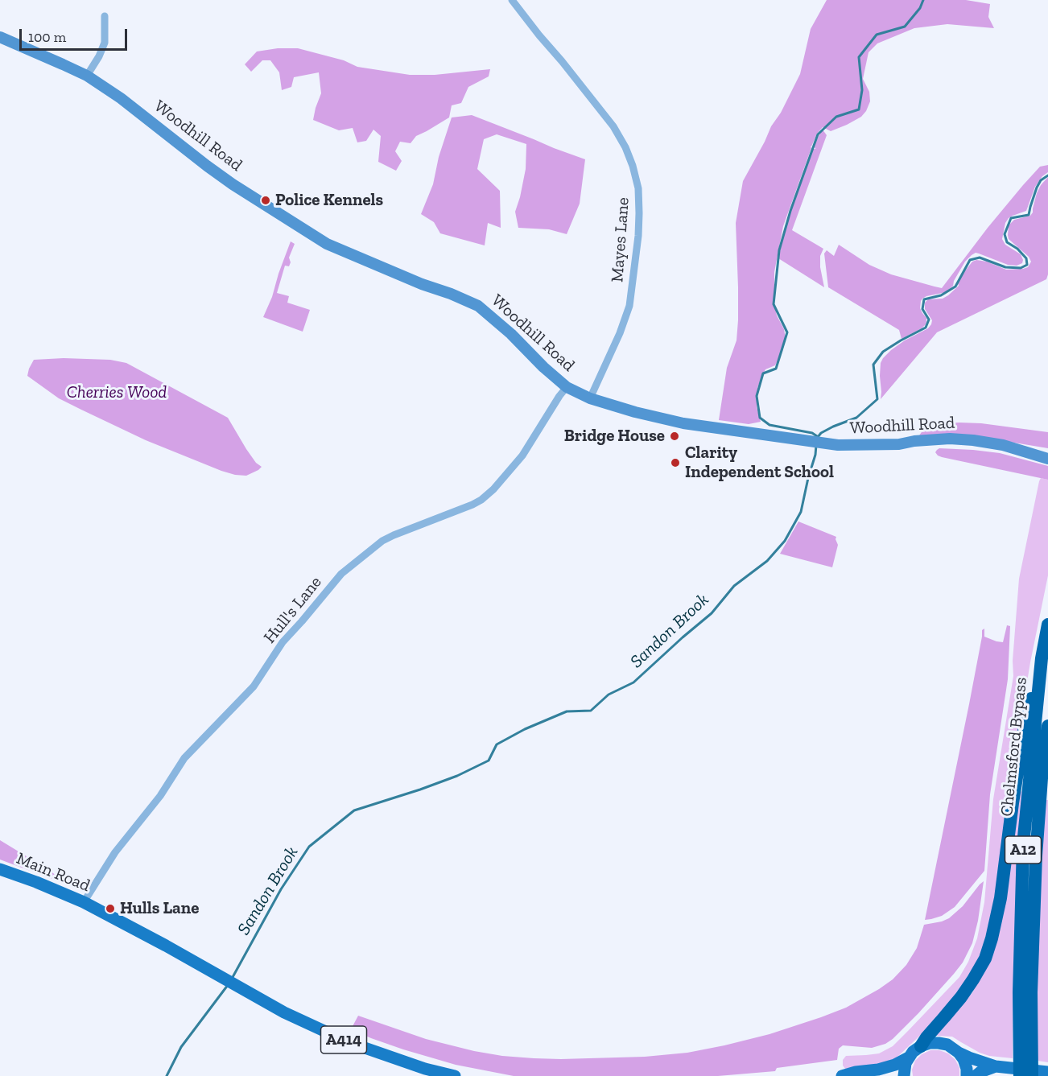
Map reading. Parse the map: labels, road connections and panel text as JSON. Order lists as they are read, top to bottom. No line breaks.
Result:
{"streets":{"highway":["Chelmsford Bypass","A12"],"main road":["Main Road","A414"],"street":["Woodhill Road","Mayes Lane","Hull's Lane"]},"crossings":[["Woodhill Road","Mayes Lane"],["Woodhill Road","Hull's Lane"],["Hull's Lane","Main Road"],["Chelmsford Bypass","A12"]],"water":["Sandon Brook"],"parks":["Cherries Wood"],"places":["Police Kennels","Bridge House","Clarity Independent School","Hulls Lane"],"scale_bar":"100 m"}
